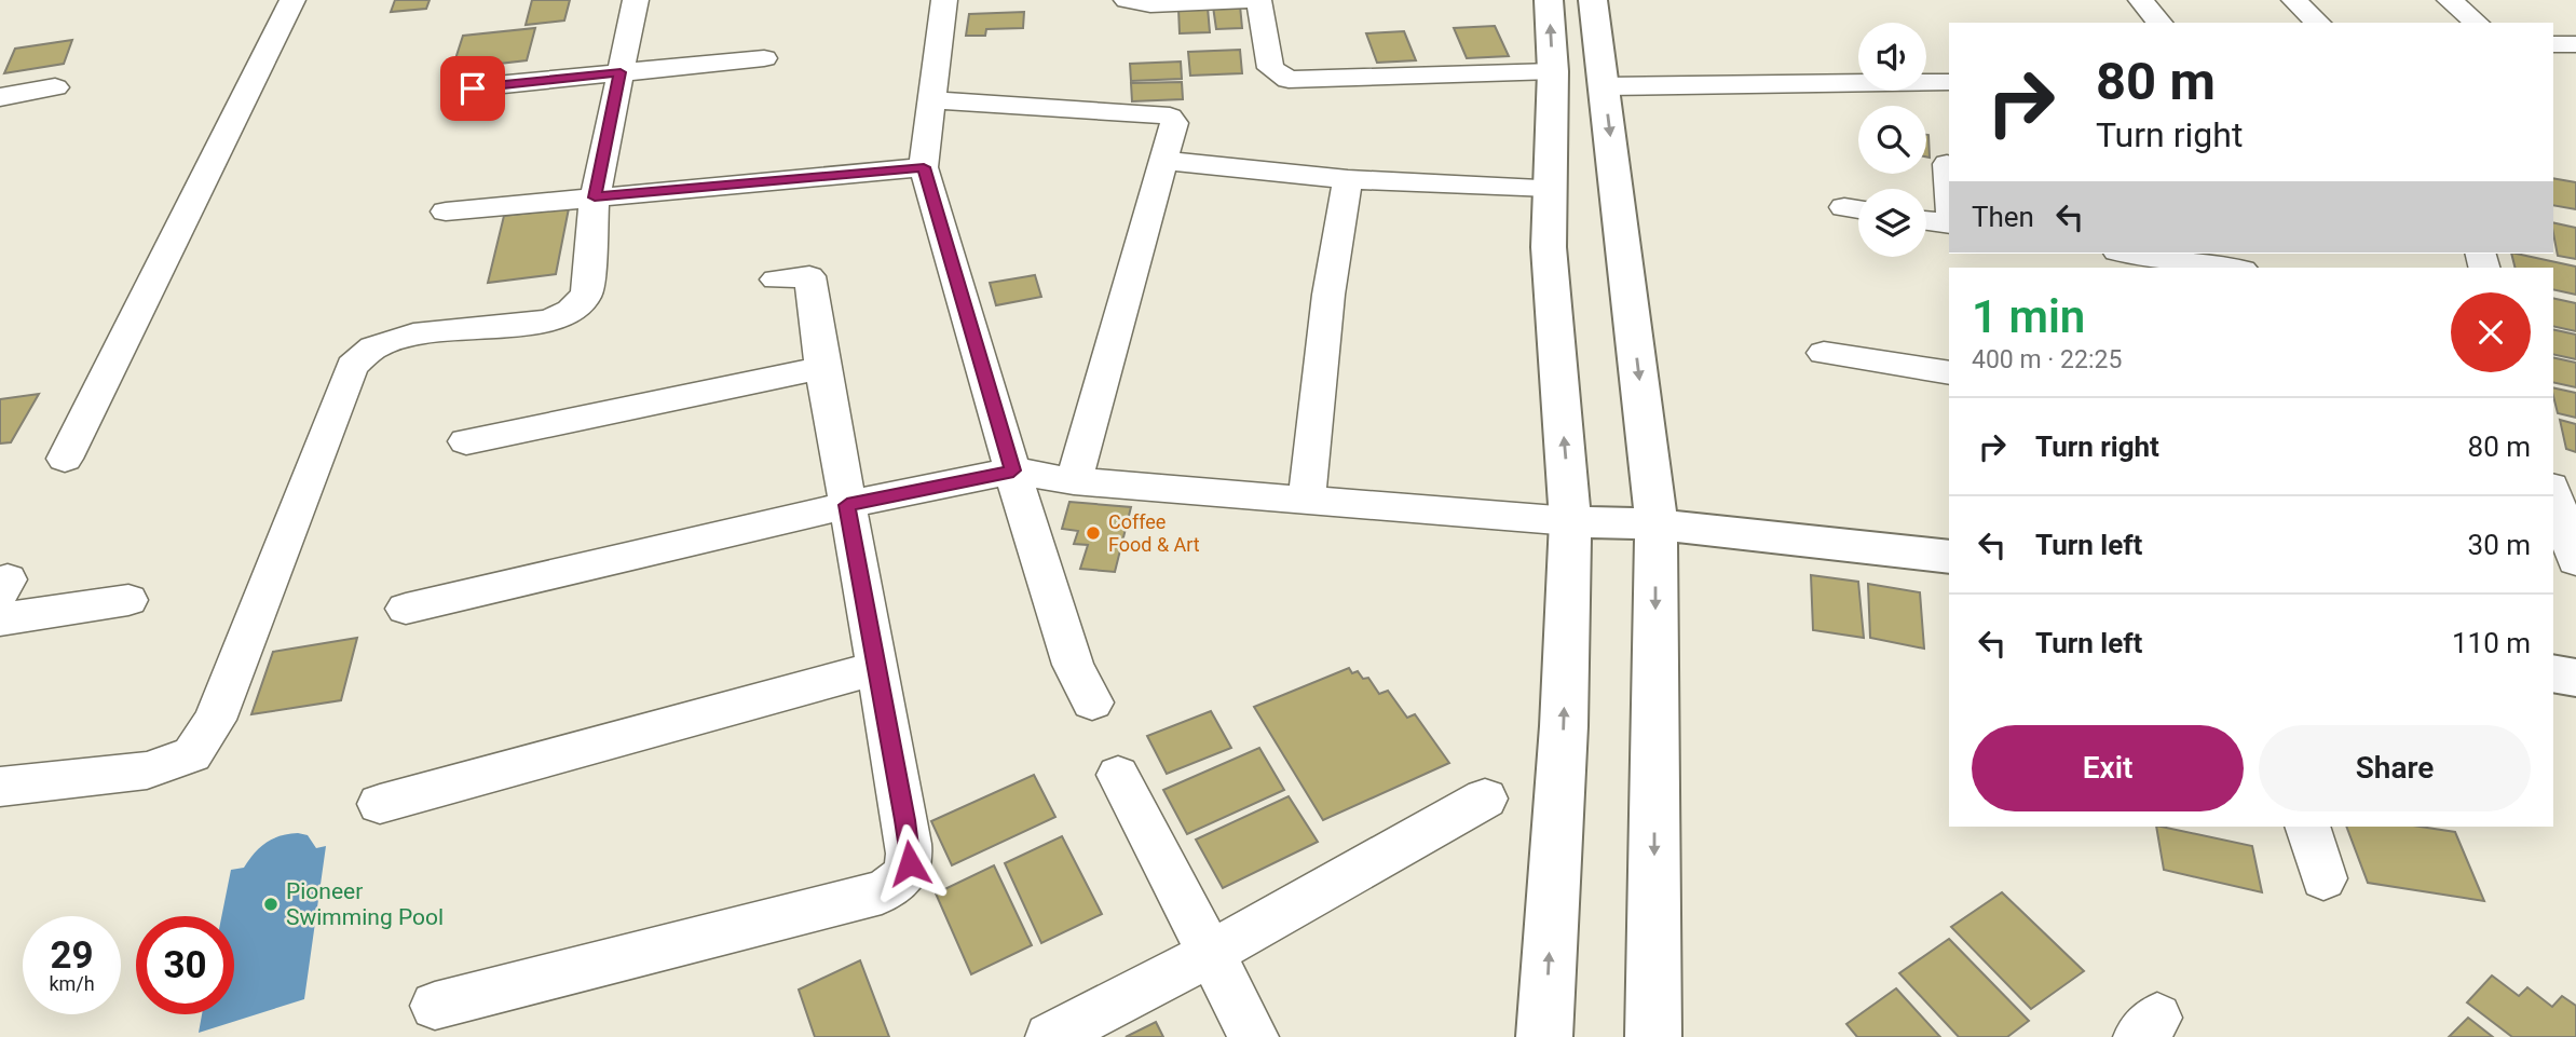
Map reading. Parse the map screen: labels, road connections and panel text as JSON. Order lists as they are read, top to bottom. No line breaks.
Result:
{"places":["Coffee Food & Art","Pioneer Swimming Pool"],"page":{"turn":["80 m","Turn right"],"then":"Then","heading":["1 min","400 m · 22:25"],"list":[{"name":"Turn right","value":"80 m"},{"name":"Turn left","value":"30 m"},{"name":"Turn left","value":"110 m"}],"buttons":["Exit","Share"],"speed":"29 km/h","limit":"30"}}
